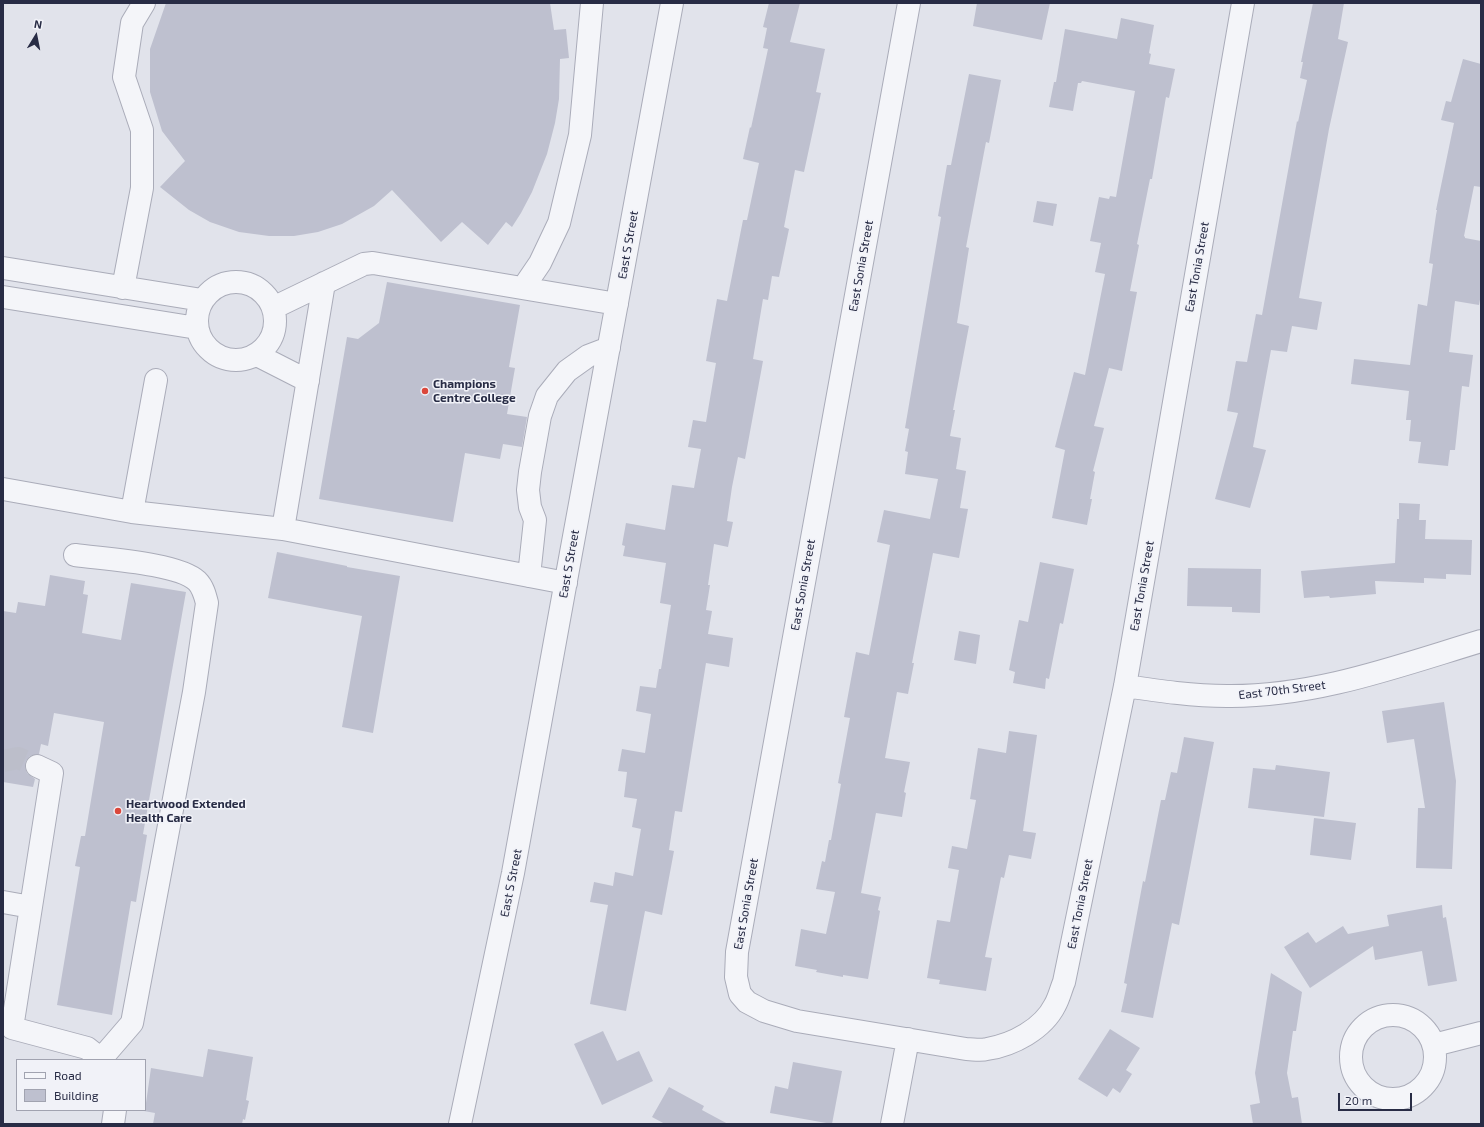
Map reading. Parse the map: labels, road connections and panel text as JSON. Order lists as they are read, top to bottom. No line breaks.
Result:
{"streets":{"street":["East S Street","East Sonia Street","East Tonia Street","East 70th Street"]},"crossings":[["East Sonia Street","East Tonia Street"],["East Tonia Street","East 70th Street"]],"places":["Champions Centre College","Heartwood Extended Health Care"],"legend":["Road","Building"],"scale_bar":"20 m","north":"top"}
